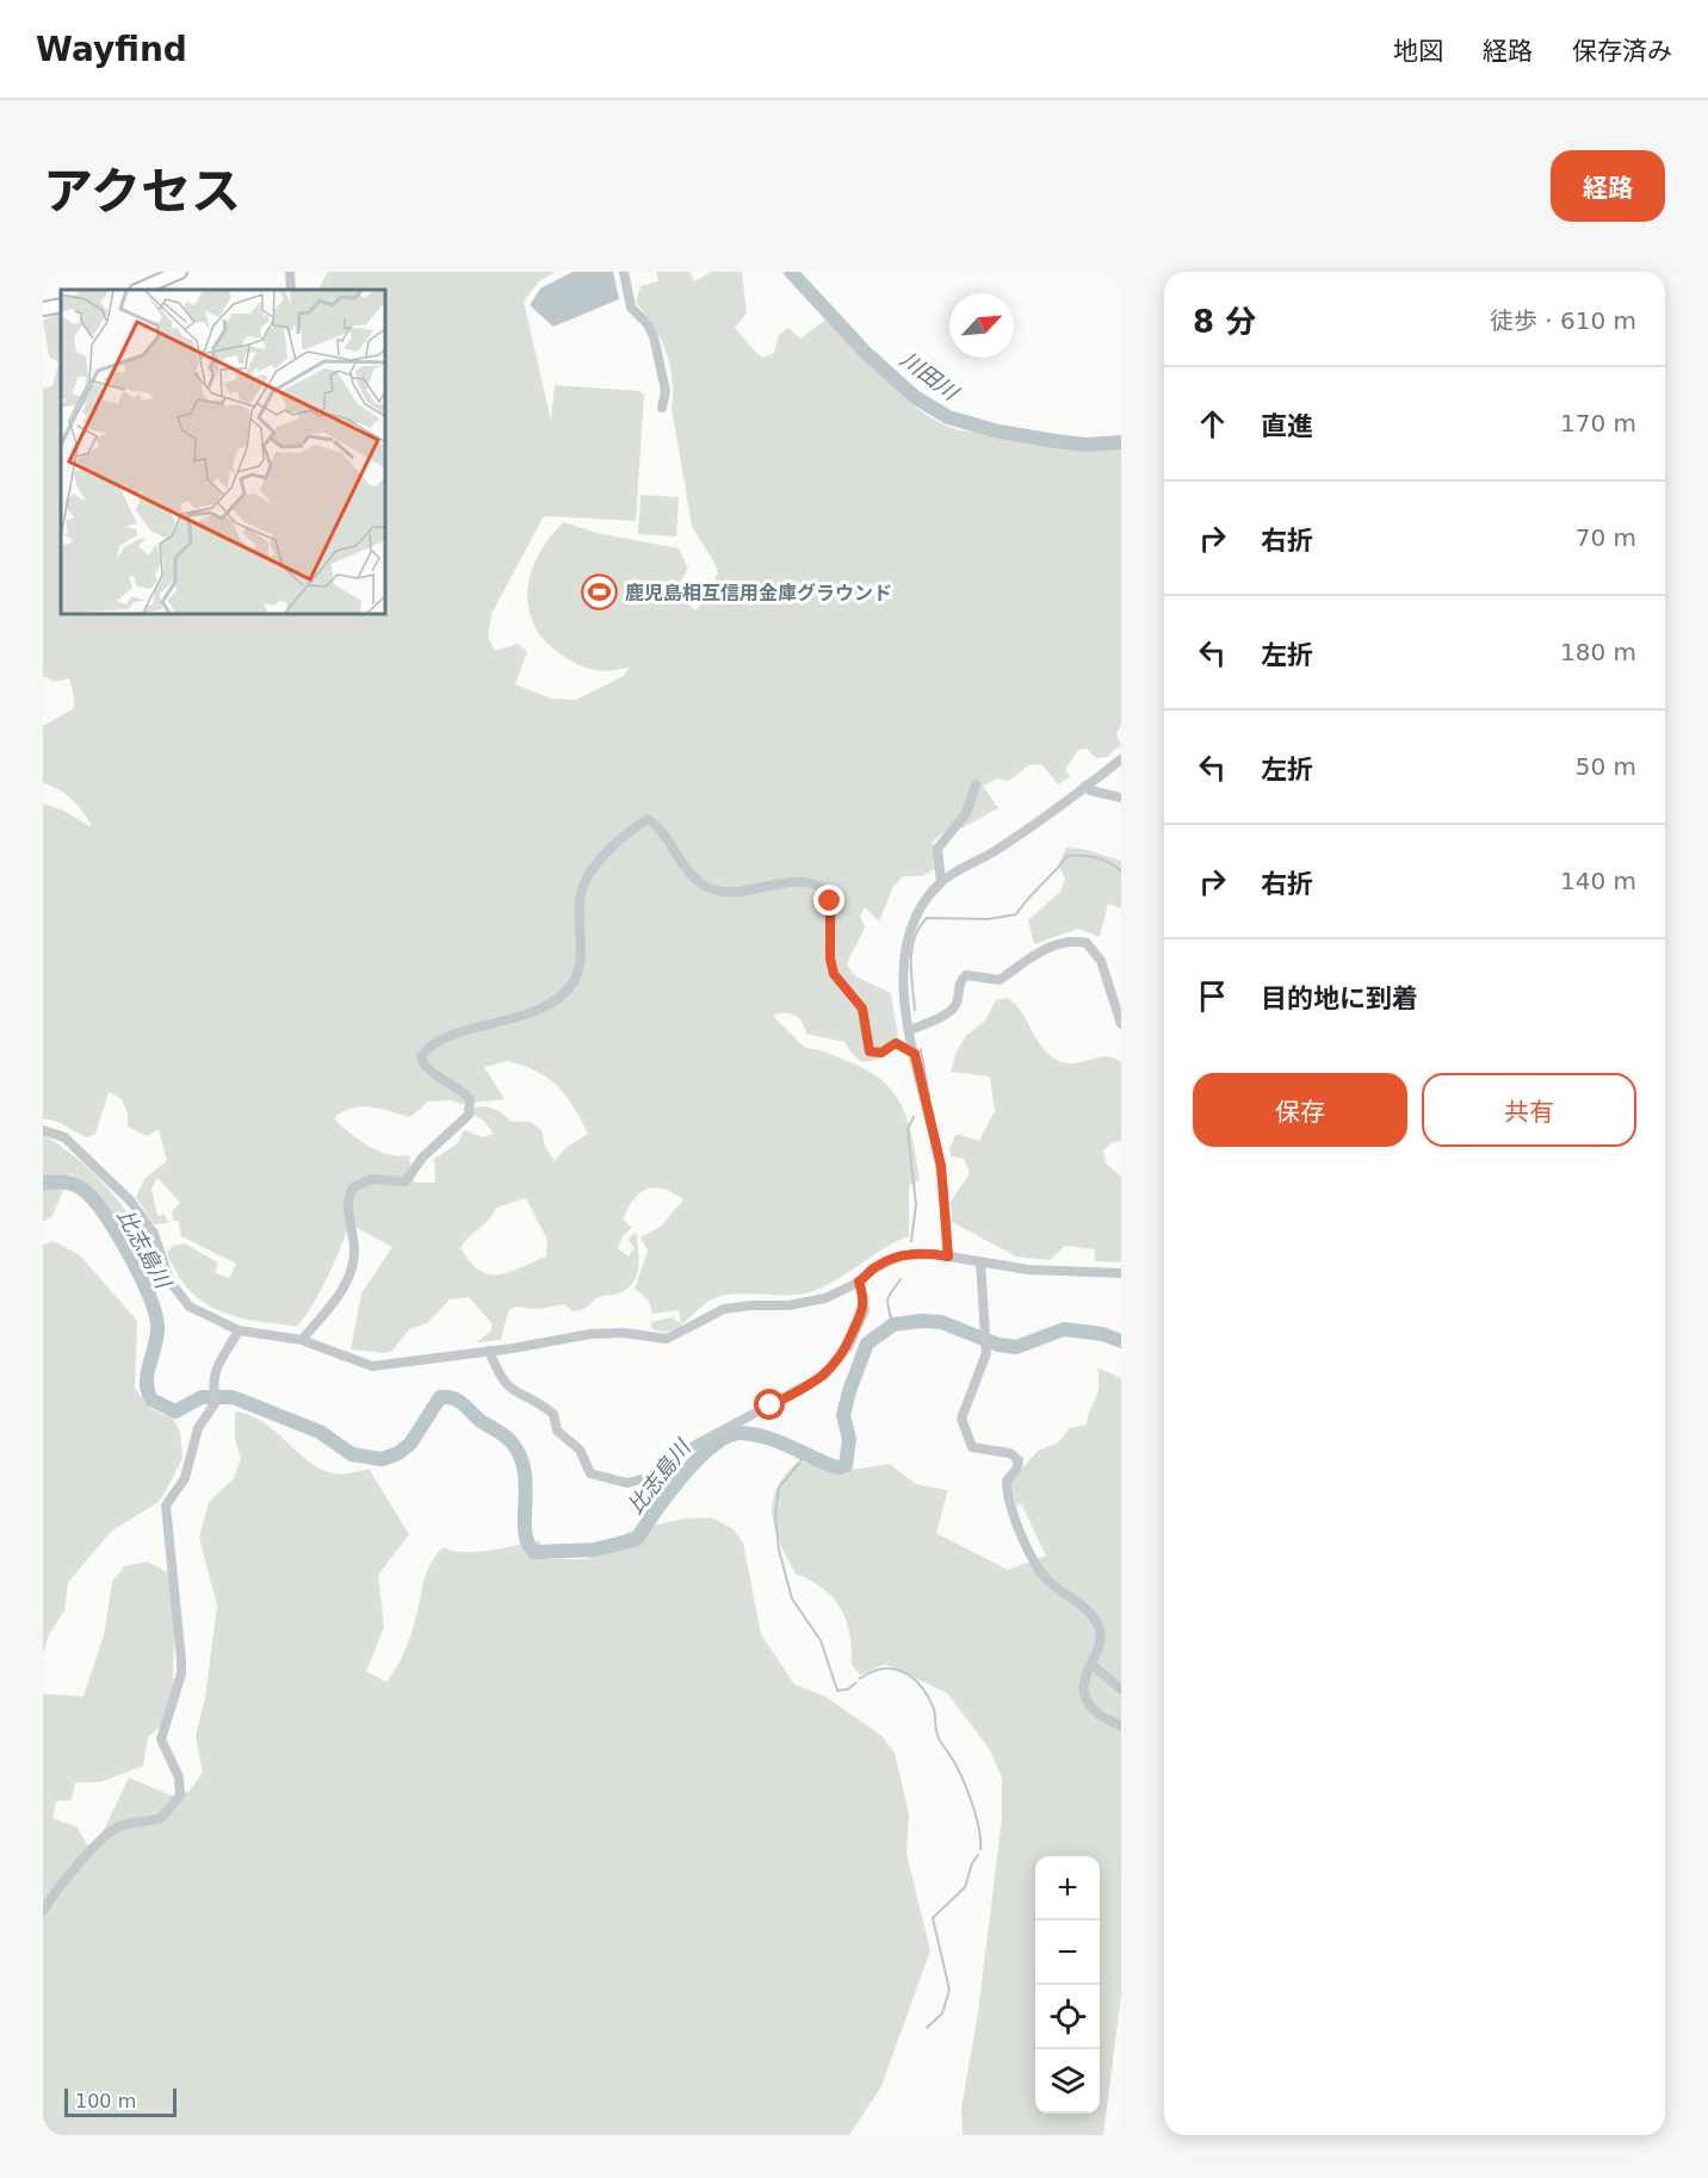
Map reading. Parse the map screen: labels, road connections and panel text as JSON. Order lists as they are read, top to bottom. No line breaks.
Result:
{"water":["川田川","比志島川"],"places":{"sports":["鹿児島相互信用金庫グラウンド"]},"scale_bar":"100 m","north":"top right","page":{"header":"Wayfind","nav":["地図","経路","保存済み"],"title":"アクセス","buttons":["経路",["保存","共有"]],"heading":["8 分","徒歩 · 610 m"],"list":[["直進","170 m"],["右折","70 m"],["左折","180 m"],["左折","50 m"],["右折","140 m"],"目的地に到着"],"map_buttons":["+","−"],"scale":"100 m"}}
